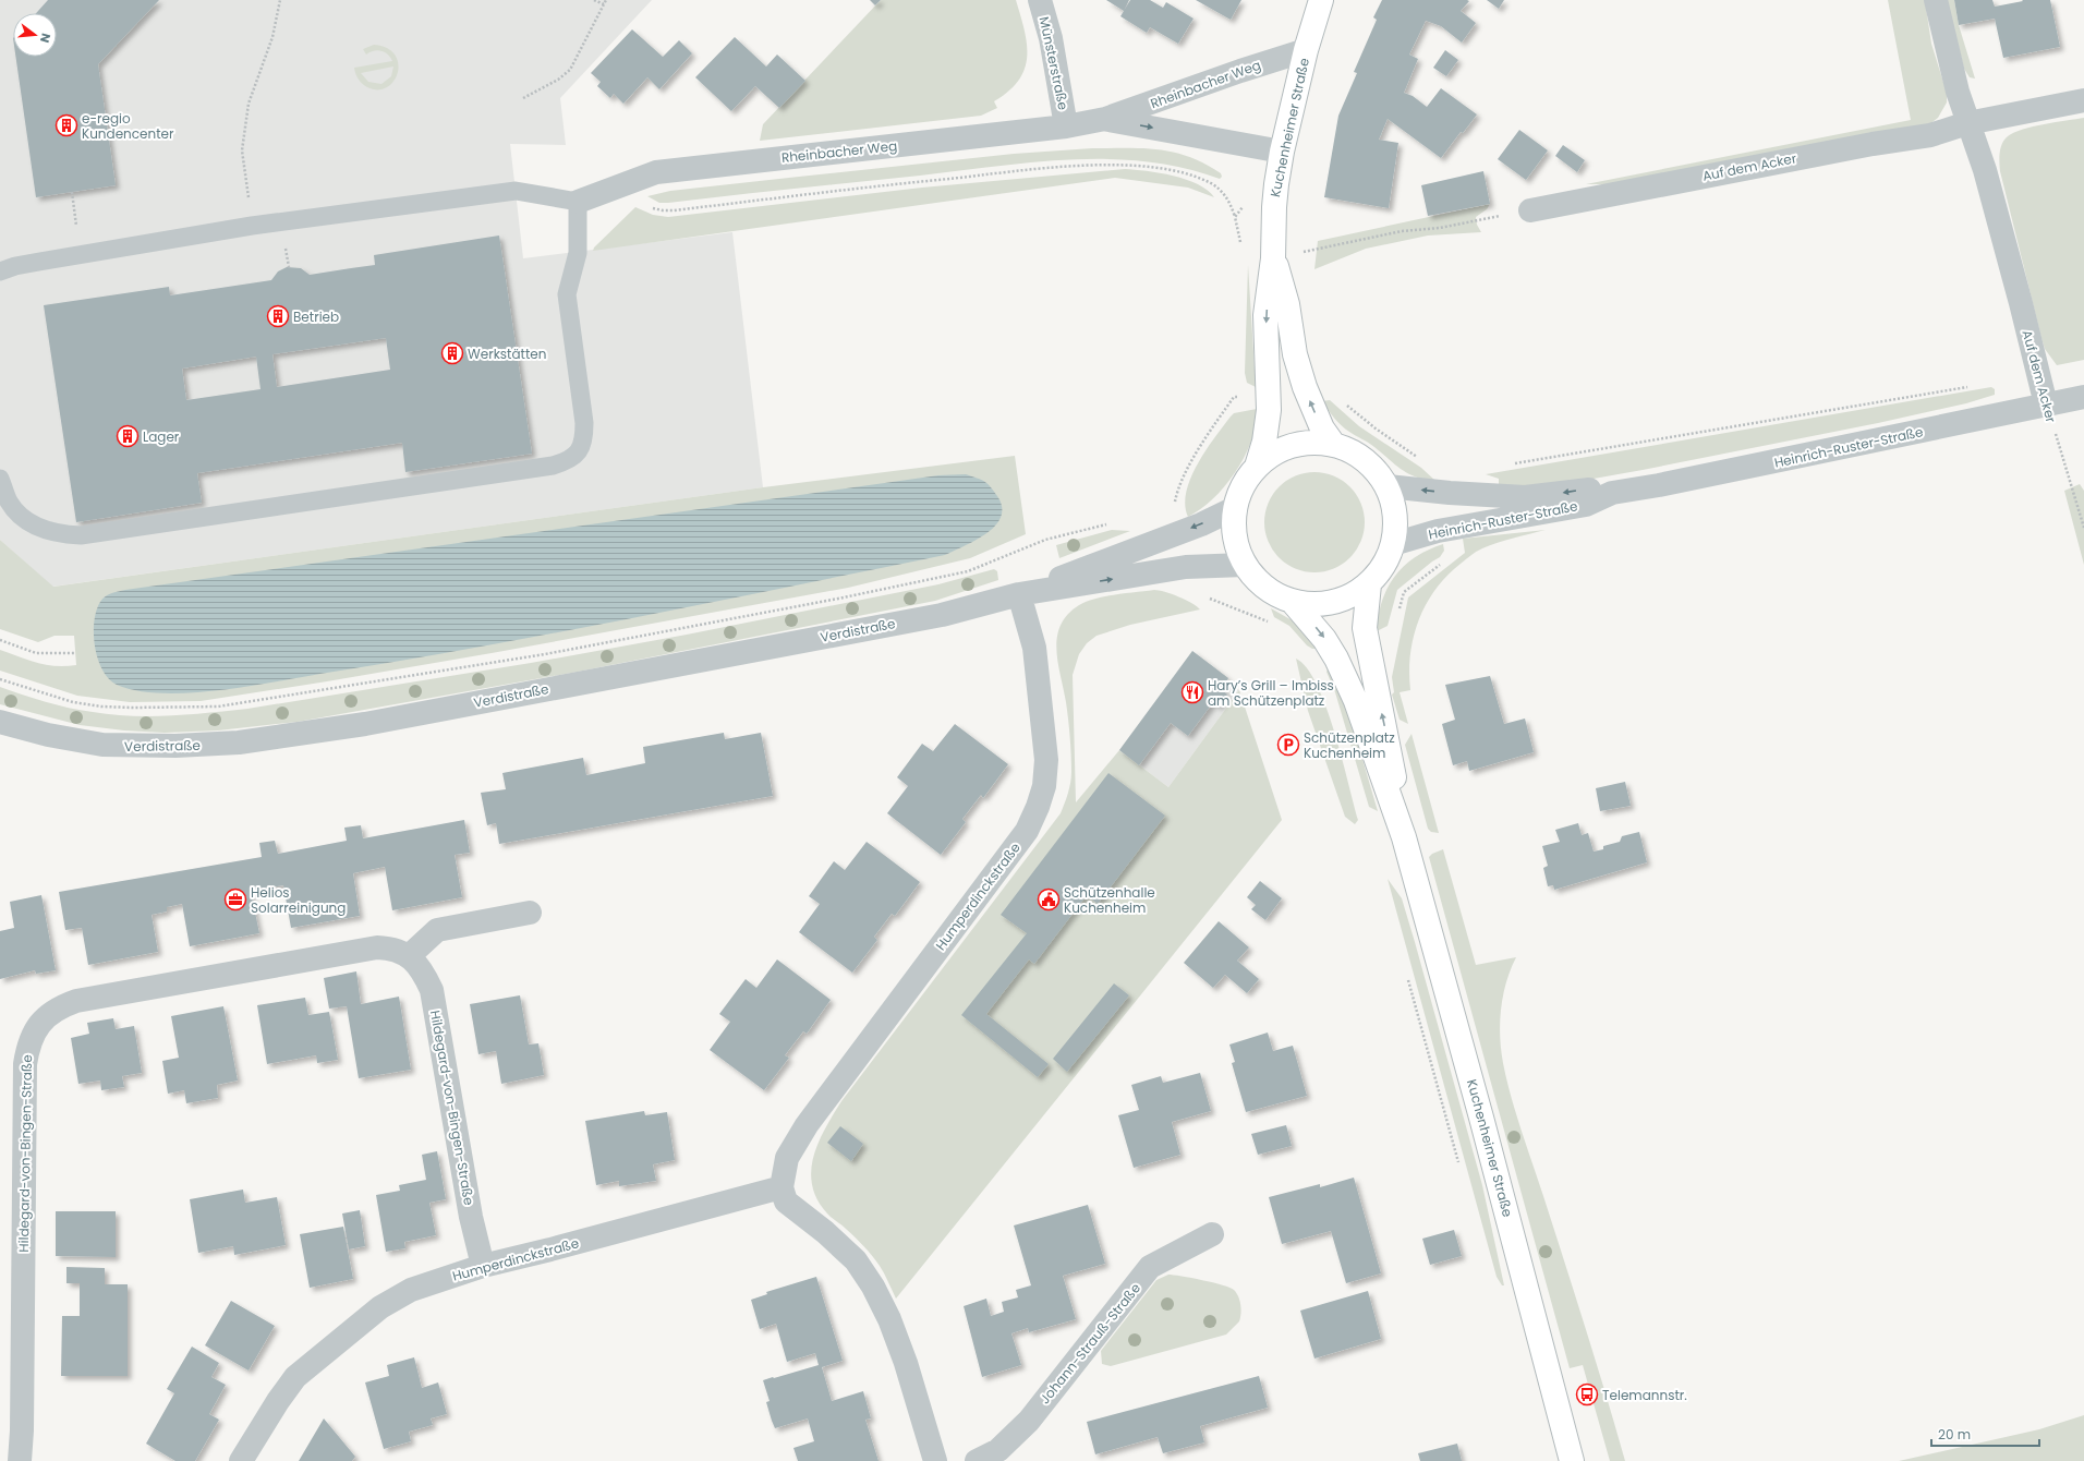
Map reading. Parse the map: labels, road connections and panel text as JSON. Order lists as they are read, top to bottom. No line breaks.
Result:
{"streets":{"main road":["Kuchenheimer Straße"],"street":["Münsterstraße","Rheinbacher Weg","Auf dem Acker","Heinrich-Ruster-Straße","Verdistraße","Humperdinckstraße","Hildegard-von-Bingen-Straße","Johann-Strauß-Straße"]},"crossings":[["Münsterstraße","Rheinbacher Weg"],["Rheinbacher Weg","Kuchenheimer Straße"],["Auf dem Acker","Heinrich-Ruster-Straße"],["Verdistraße","Humperdinckstraße"],["Humperdinckstraße","Hildegard-von-Bingen-Straße"]],"places":{"building":["e-regio Kundencenter","Betrieb","Werkstätten","Lager"],"restaurant":["Hary’s Grill – Imbiss am Schützenplatz"],"parking":["Schützenplatz Kuchenheim"],"office":["Helios Solarreinigung"],"public building":["Schützenhalle Kuchenheim"],"bus stop":["Telemannstr."]},"scale_bar":"20 m","north":"right"}
